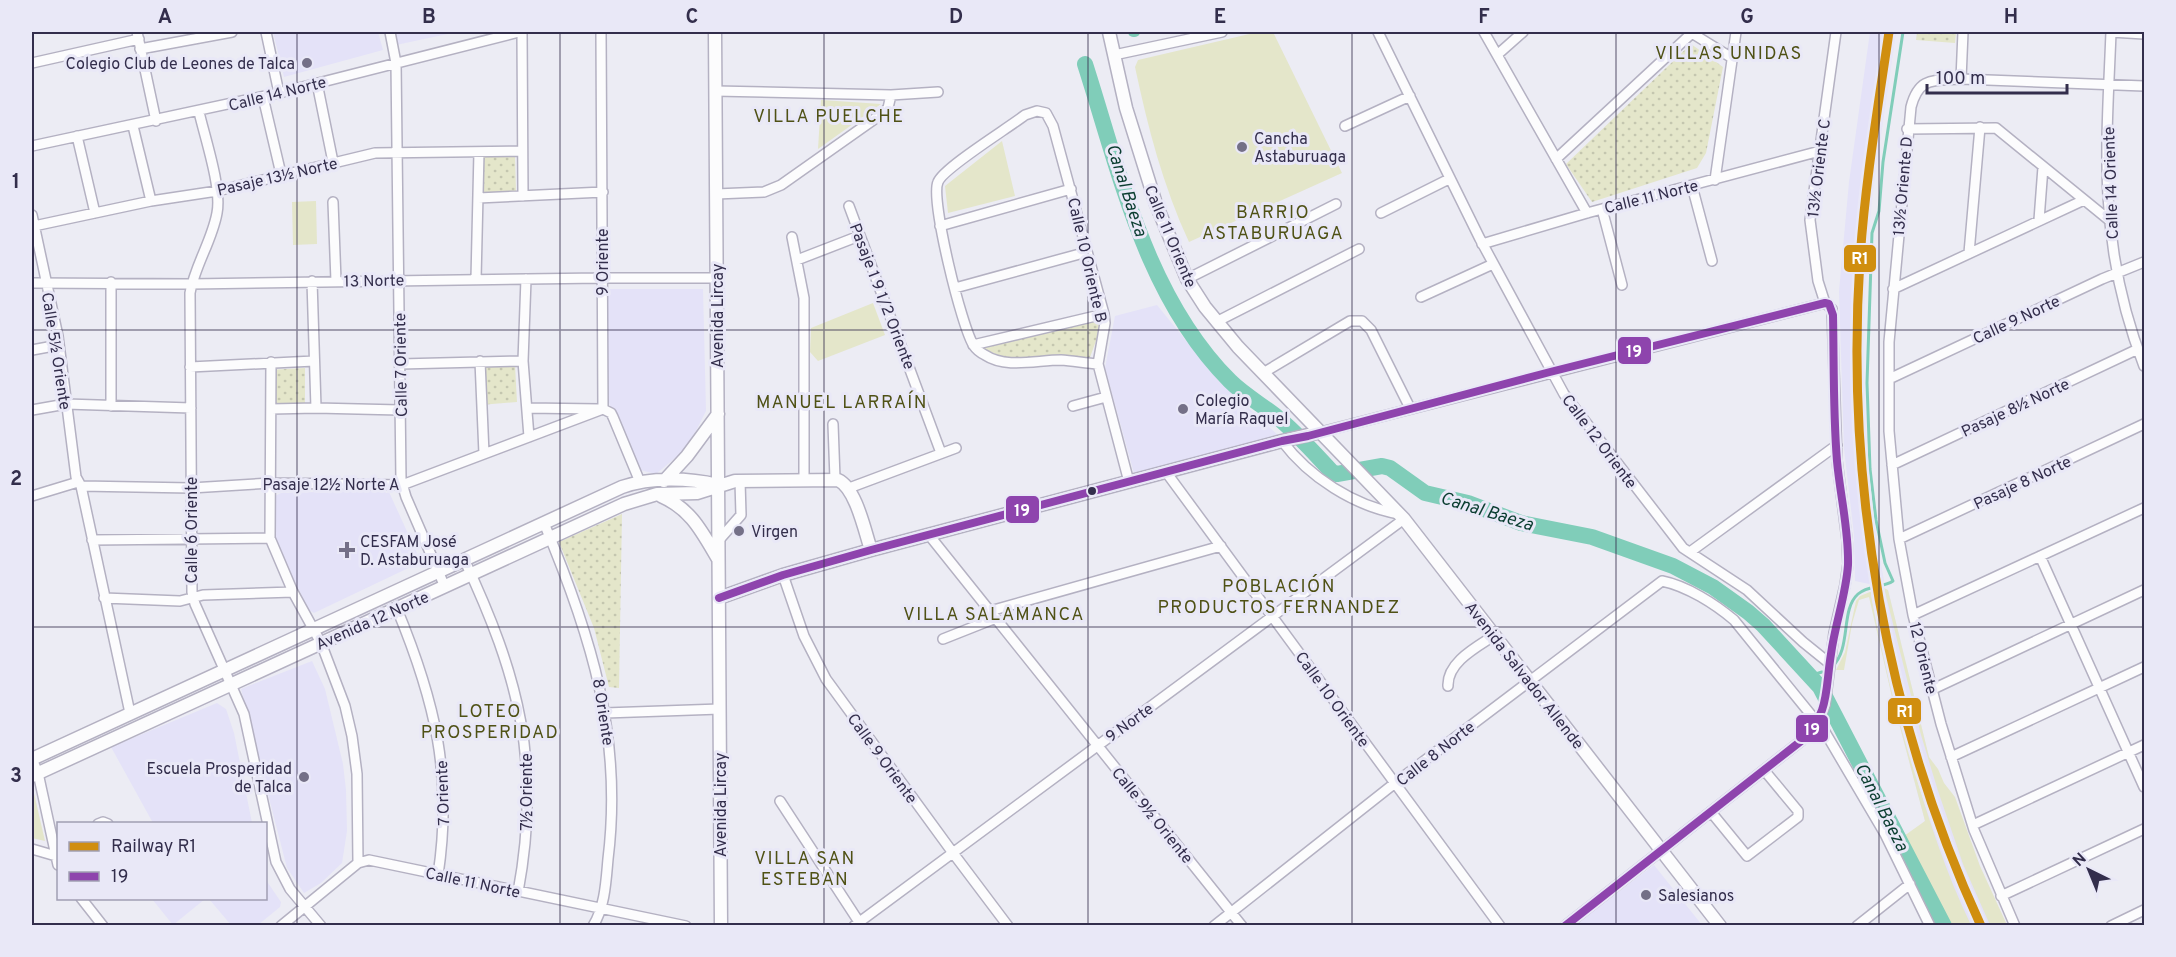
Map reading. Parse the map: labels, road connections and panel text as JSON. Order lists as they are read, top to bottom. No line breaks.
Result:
{"streets":{"main road":["Calle 11 Oriente","Avenida Lircay","Avenida 12 Norte","Avenida Salvador Allende"],"street":["Calle 14 Norte","13½ Oriente C","Pasaje 13½ Norte","Calle 14 Oriente","13½ Oriente D","Calle 11 Norte","Calle 10 Oriente B","9 Oriente","13 Norte","Pasaje 1 9 1/2 Oriente","Calle 9 Norte","Calle 5½ Oriente","Calle 7 Oriente","Pasaje 8½ Norte","Calle 12 Oriente","Pasaje 8 Norte","Pasaje 12½ Norte A","Calle 6 Oriente","12 Oriente","Calle 10 Oriente","8 Oriente","9 Norte","Calle 8 Norte","Calle 9 Oriente","7½ Oriente","7 Oriente","Calle 9½ Oriente"]},"crossings":[["Calle 14 Norte","Calle 7 Oriente"],["Calle 14 Norte","Calle 6 Oriente"],["13½ Oriente C","Calle 11 Norte"],["13½ Oriente C","Calle 12 Oriente"],["13½ Oriente C","Avenida Salvador Allende"],["13½ Oriente C","Calle 8 Norte"],["Pasaje 13½ Norte","Calle 5½ Oriente"],["Pasaje 13½ Norte","Calle 7 Oriente"],["Pasaje 13½ Norte","Calle 6 Oriente"],["Calle 14 Oriente","Calle 9 Norte"],["Calle 14 Oriente","Pasaje 8½ Norte"],["13½ Oriente D","Calle 9 Norte"],["13½ Oriente D","12 Oriente"],["Calle 11 Norte","Calle 12 Oriente"],["Calle 11 Norte","8 Oriente"],["Calle 11 Norte","7½ Oriente"],["Calle 11 Norte","7 Oriente"],["Calle 11 Oriente","Avenida Salvador Allende"],["9 Oriente","13 Norte"],["9 Oriente","Pasaje 12½ Norte A"],["13 Norte","Avenida Lircay"],["13 Norte","Calle 5½ Oriente"],["13 Norte","Calle 7 Oriente"],["13 Norte","Calle 6 Oriente"],["Avenida Lircay","Avenida 12 Norte"],["Calle 9 Norte","12 Oriente"],["Calle 5½ Oriente","Pasaje 12½ Norte A"],["Calle 5½ Oriente","Avenida 12 Norte"],["Calle 7 Oriente","Pasaje 12½ Norte A"],["Calle 7 Oriente","Avenida 12 Norte"],["Pasaje 8½ Norte","12 Oriente"],["Pasaje 8 Norte","12 Oriente"],["Pasaje 12½ Norte A","Calle 6 Oriente"],["Calle 6 Oriente","Avenida 12 Norte"],["Avenida 12 Norte","8 Oriente"],["Avenida 12 Norte","7½ Oriente"],["Avenida 12 Norte","7 Oriente"],["Avenida Salvador Allende","9 Norte"],["Avenida Salvador Allende","Calle 8 Norte"],["Calle 10 Oriente","9 Norte"],["Calle 10 Oriente","Calle 8 Norte"],["9 Norte","Calle 9 Oriente"],["9 Norte","Calle 9½ Oriente"],["Calle 8 Norte","Calle 9½ Oriente"]],"districts":["VILLAS UNIDAS","VILLA PUELCHE","BARRIO ASTABURUAGA","MANUEL LARRAÍN","POBLACIÓN PRODUCTOS FERNANDEZ","VILLA SALAMANCA","LOTEO PROSPERIDAD","VILLA SAN ESTEBAN"],"water":["Canal Baeza"],"places":{"other":["Colegio Club de Leones de Talca","Cancha Astaburuaga","Colegio María Raquel","Virgen","Escuela Prosperidad de Talca","Salesianos"],"health":["CESFAM José D. Astaburuaga"]},"lines":["rail line R1","transit line 19"],"legend":["Railway R1","19"],"scale_bar":"100 m","north":"top left","grid":{"columns":["A","B","C","D","E","F","G","H"],"rows":["1","2","3"]}}
